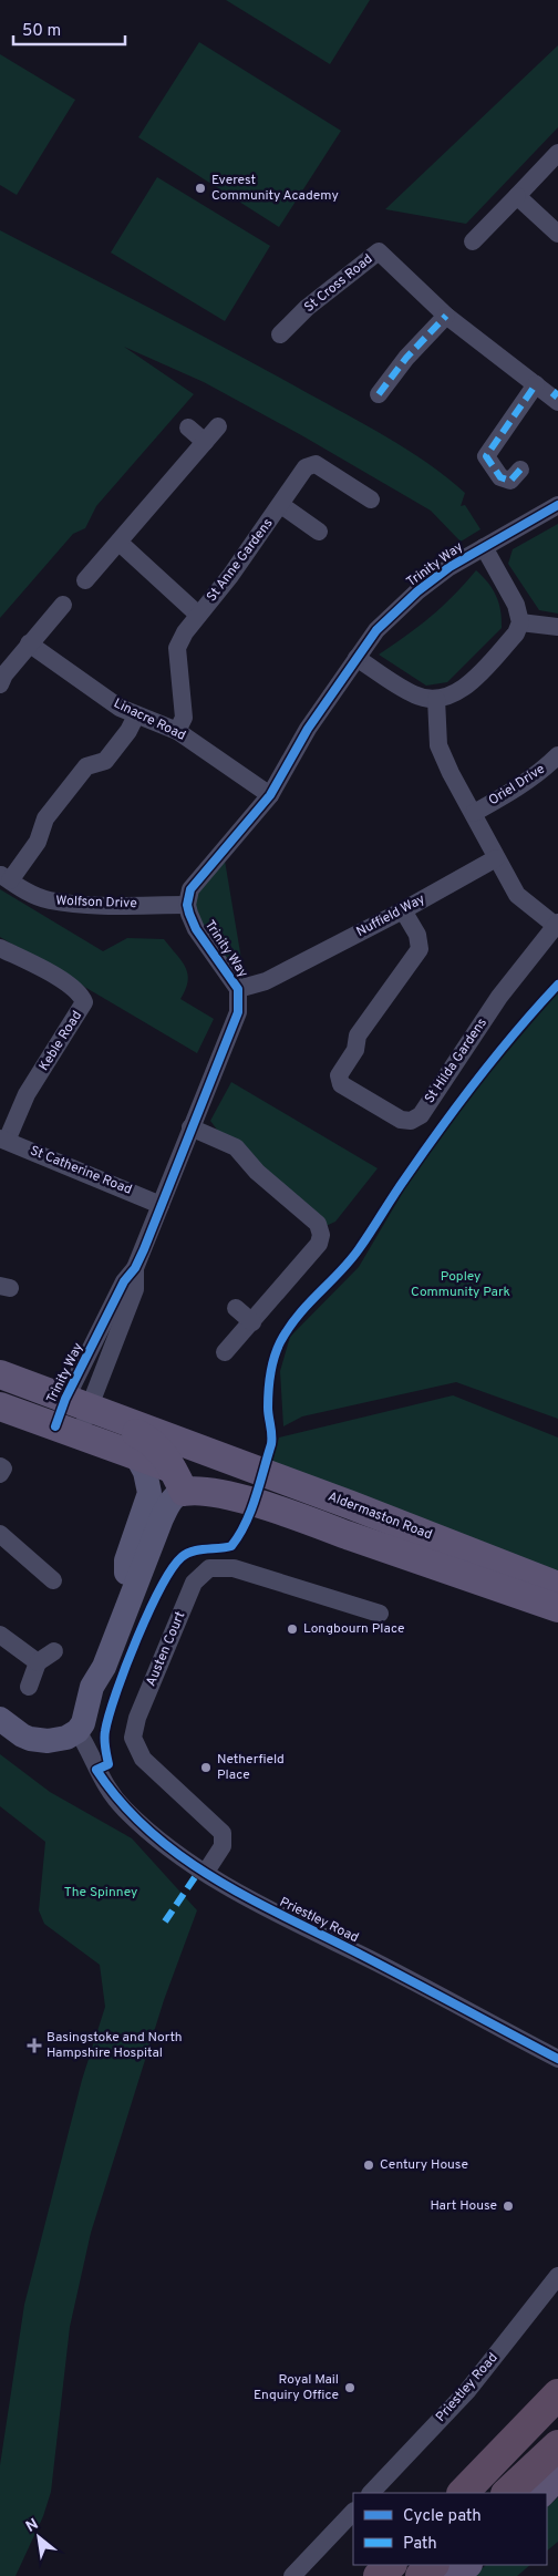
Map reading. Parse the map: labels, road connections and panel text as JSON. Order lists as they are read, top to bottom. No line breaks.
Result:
{"streets":{"main road":["Aldermaston Road"],"street":["St Cross Road","St Anne Gardens","Trinity Way","Linacre Road","Oriel Drive","Wolfson Drive","Nuffield Way","Keble Road","St Hilda Gardens","St Catherine Road","Austen Court","Priestley Road"]},"crossings":[["St Anne Gardens","Linacre Road"],["Trinity Way","Linacre Road"],["Trinity Way","Wolfson Drive"],["Trinity Way","Nuffield Way"],["Trinity Way","St Catherine Road"],["Trinity Way","Aldermaston Road"],["Linacre Road","Wolfson Drive"],["Nuffield Way","St Hilda Gardens"],["Keble Road","St Catherine Road"],["Austen Court","Priestley Road"]],"parks":["Popley Community Park","The Spinney"],"places":{"other":["Everest Community Academy","Longbourn Place","Netherfield Place","Century House","Hart House","Royal Mail Enquiry Office"],"health":["Basingstoke and North Hampshire Hospital"]},"legend":["Cycle path","Path"],"scale_bar":"50 m","north":"top left"}
